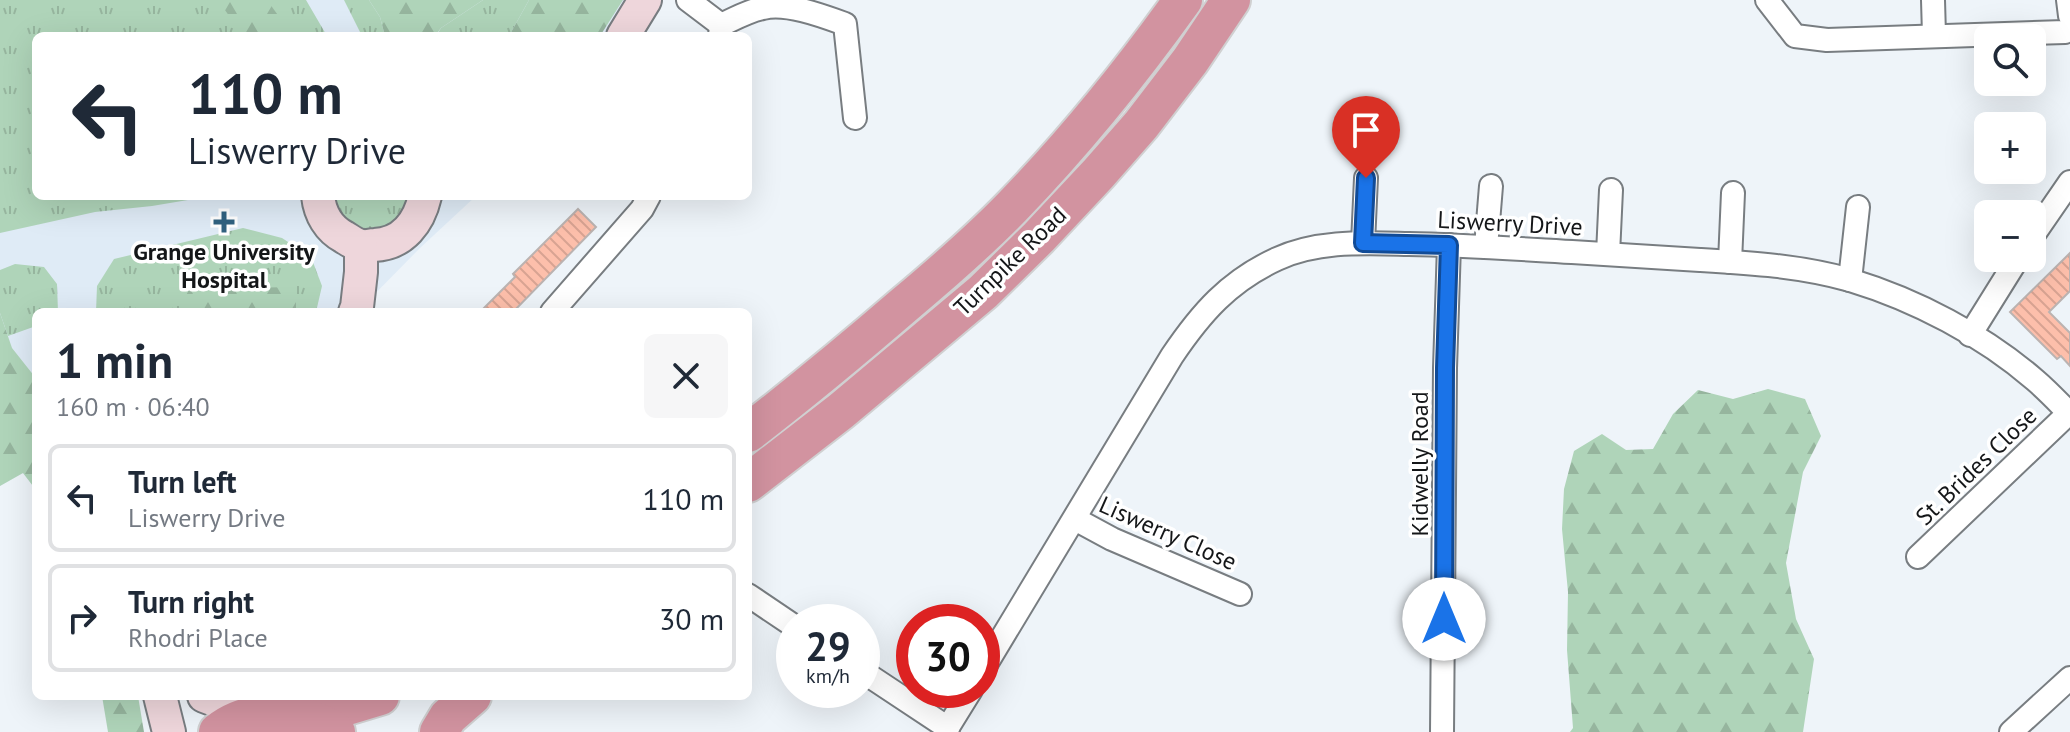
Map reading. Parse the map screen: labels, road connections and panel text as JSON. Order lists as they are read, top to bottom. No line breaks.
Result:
{"streets":{"highway":["Turnpike Road"],"street":["Liswerry Drive","Kidwelly Road","St. Brides Close","Liswerry Close"]},"crossings":[["Liswerry Drive","Kidwelly Road"],["Liswerry Drive","St. Brides Close"],["Liswerry Drive","Liswerry Close"]],"places":{"health":["Grange University Hospital"]},"page":{"map_buttons":["+","−"],"turn":["110 m","Liswerry Drive"],"heading":["1 min","160 m · 06:40"],"list":[{"name":"Turn left","note":"Liswerry Drive","value":"110 m"},{"name":"Turn right","note":"Rhodri Place","value":"30 m"}],"speed":"29 km/h","limit":"30"}}
